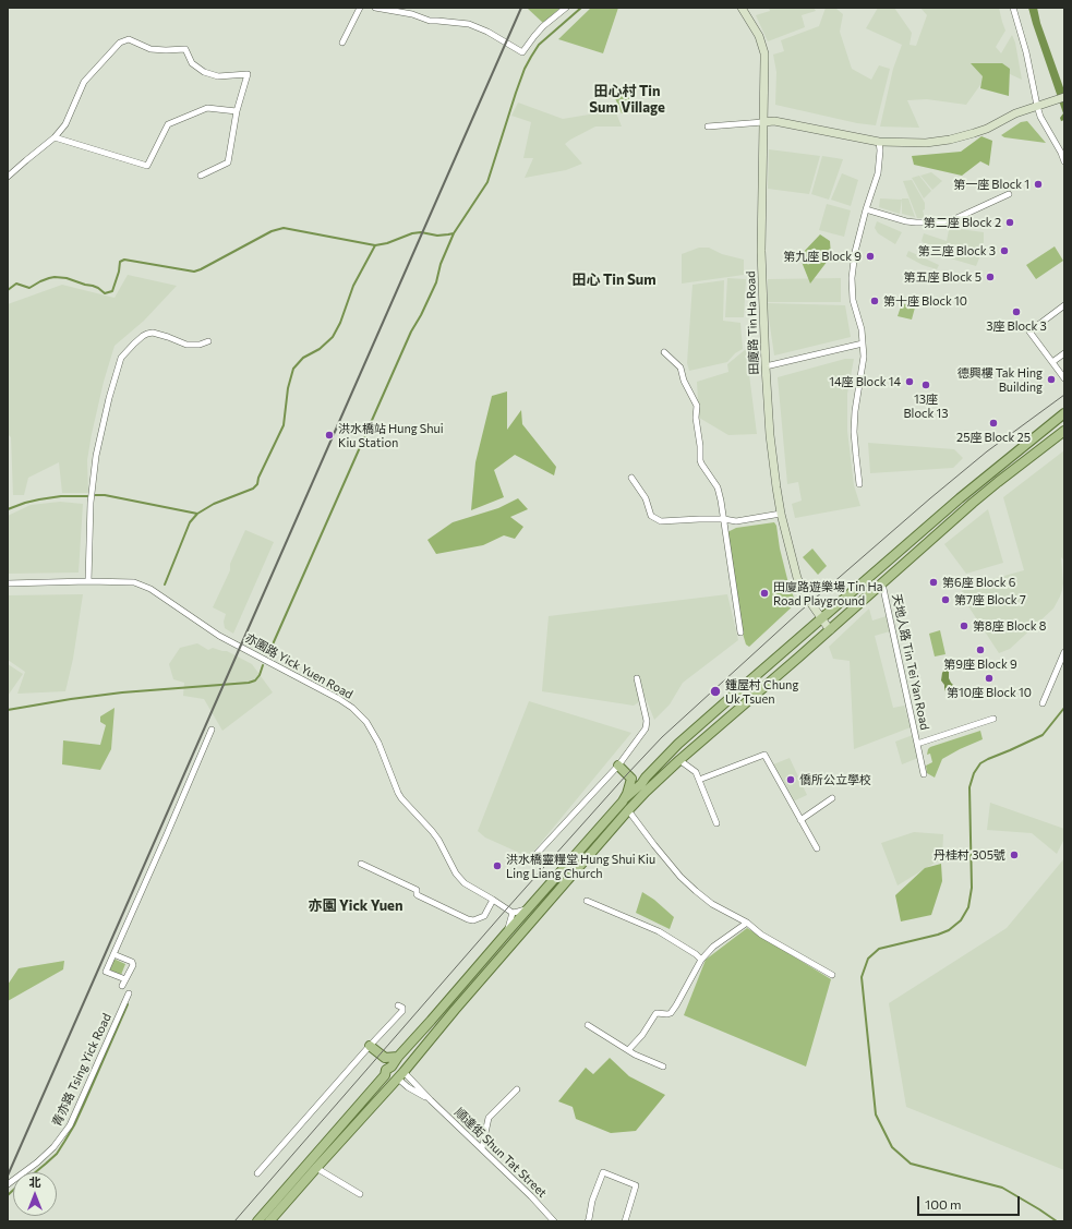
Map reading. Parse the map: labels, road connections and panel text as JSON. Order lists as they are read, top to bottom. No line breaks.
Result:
{"streets":{"street":["田廈路 Tin Ha Road","天地人路 Tin Tei Yan Road","亦園路 Yick Yuen Road","青亦路 Tsing Yick Road","順達街 Shun Tat Street"]},"districts":["田心村 Tin Sum Village","田心 Tin Sum","亦園 Yick Yuen"],"places":["第一座 Block 1","第二座 Block 2","第三座 Block 3","第九座 Block 9","第五座 Block 5","第十座 Block 10","3座 Block 3","德興樓 Tak Hing Building","14座 Block 14","13座 Block 13","25座 Block 25","洪水橋站 Hung Shui Kiu Station","第6座 Block 6","田廈路遊樂場 Tin Ha Road Playground","第7座 Block 7","第8座 Block 8","第9座 Block 9","第10座 Block 10","鍾屋村 Chung Uk Tsuen","僑所公立學校","丹桂村 305號","洪水橋靈糧堂 Hung Shui Kiu Ling Liang Church"],"scale_bar":"100 m","north":"top"}
